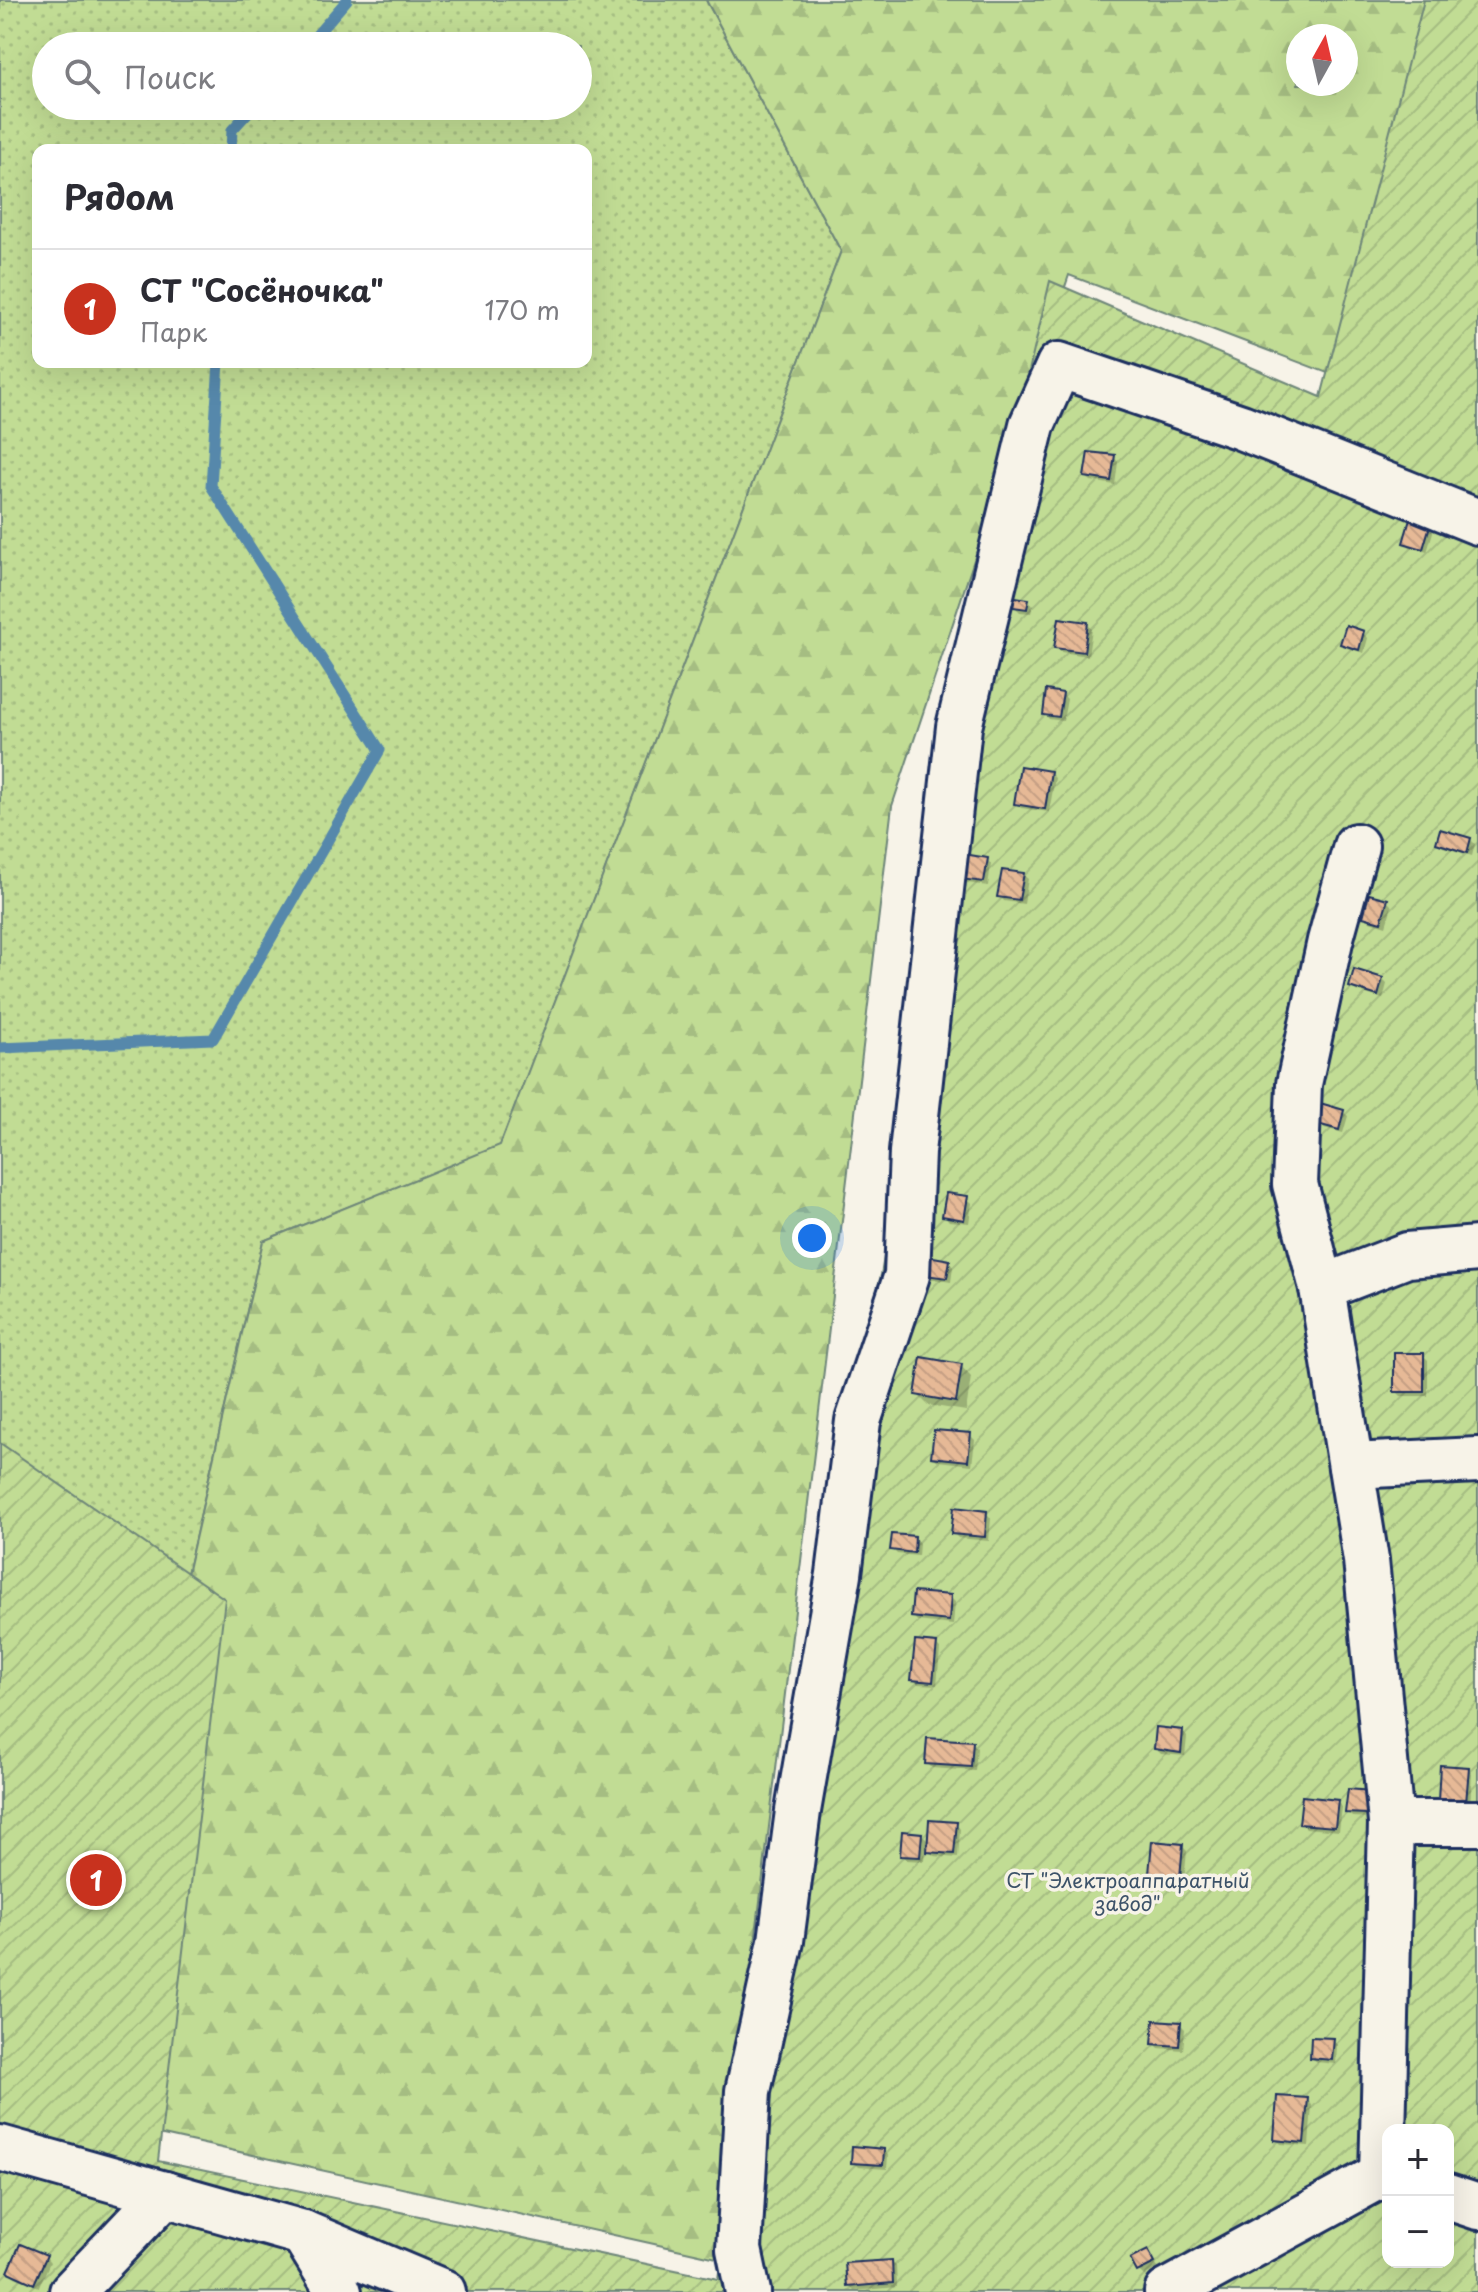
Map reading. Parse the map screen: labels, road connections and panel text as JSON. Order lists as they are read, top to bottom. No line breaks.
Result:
{"parks":["СТ \"Электроаппаратный завод\""],"north":"top","page":{"search":"Поиск","heading":"Рядом","list":[{"mark":"1","name":"СТ \"Сосёночка\"","note":"Парк","value":"170 m"}],"pins":"1","map_buttons":["+","−"]}}
